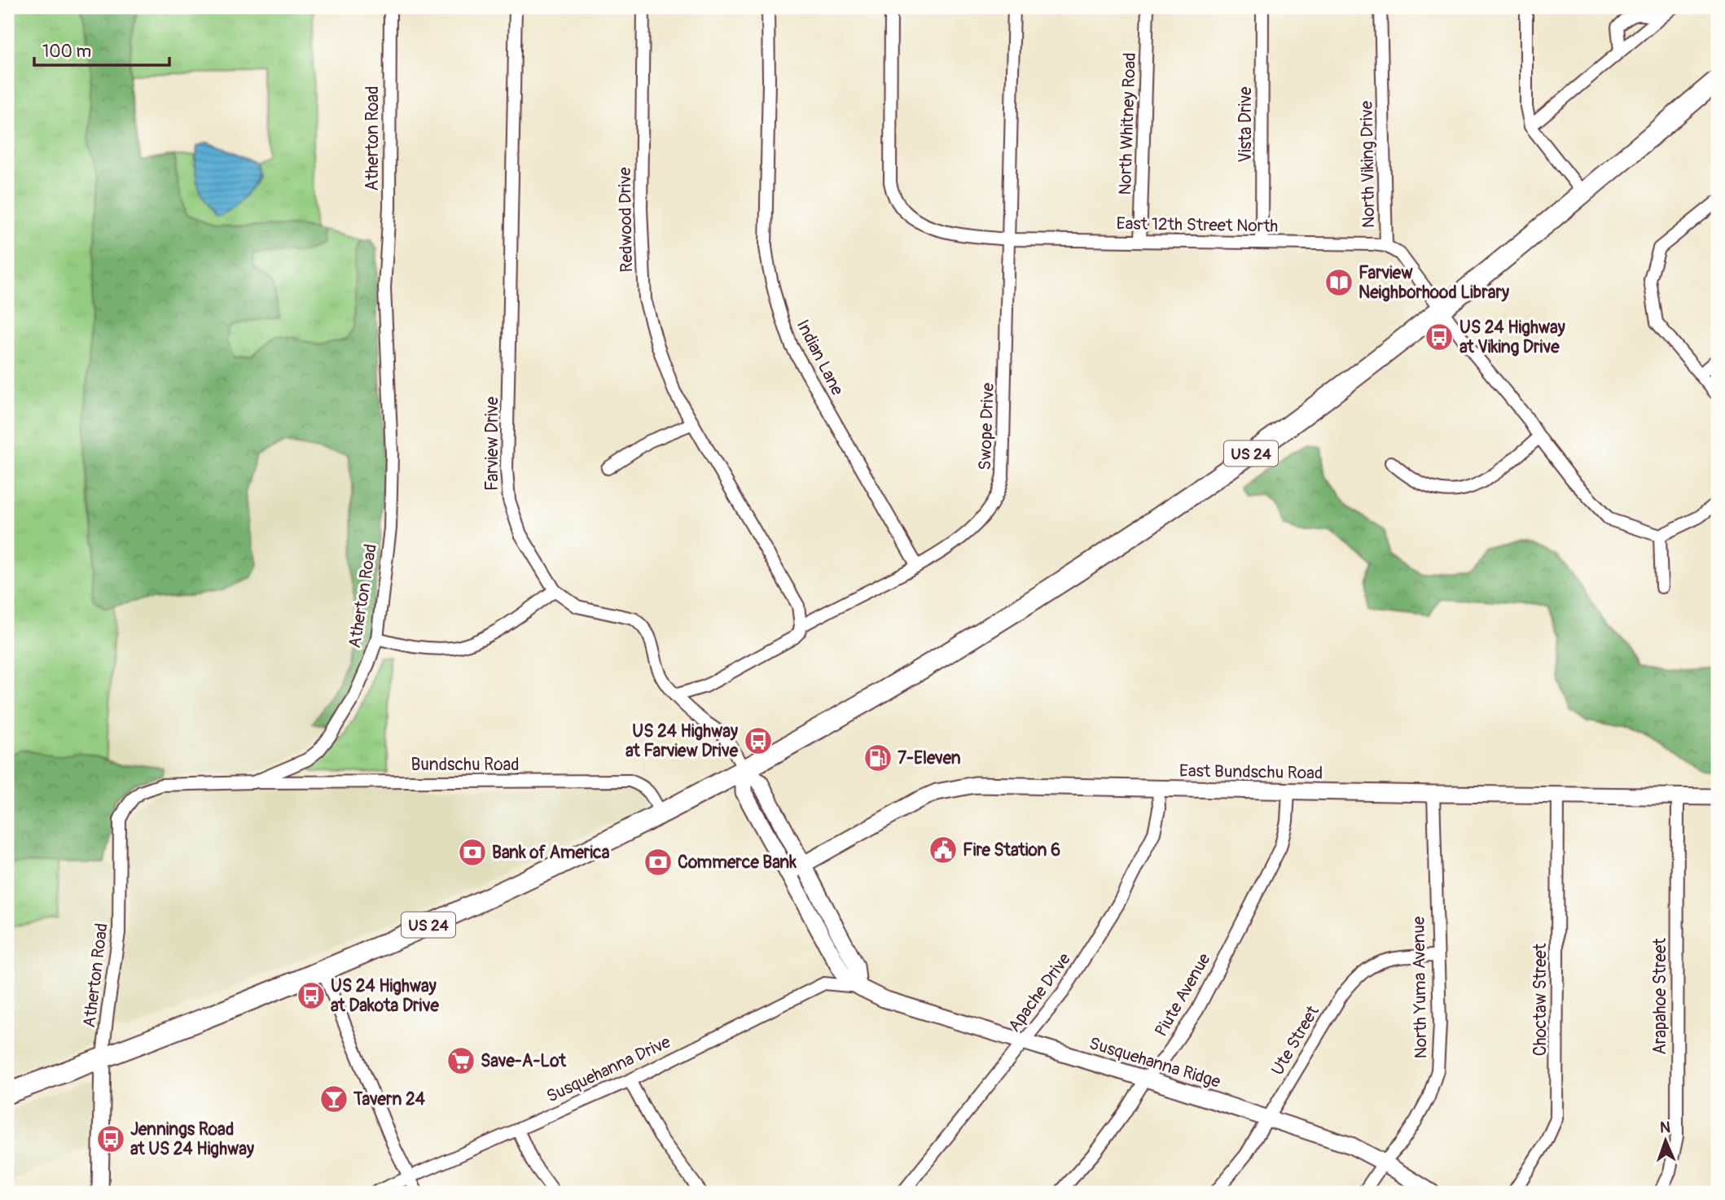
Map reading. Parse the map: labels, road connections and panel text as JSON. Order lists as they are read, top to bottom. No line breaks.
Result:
{"streets":{"highway":["US 24"],"street":["North Whitney Road","Vista Drive","Atherton Road","North Viking Drive","Redwood Drive","East 12th Street North","Indian Lane","Swope Drive","Farview Drive","Bundschu Road","East Bundschu Road","North Yuma Avenue","Apache Drive","Piute Avenue","Arapahoe Street","Choctaw Street","Ute Street","Susquehanna Ridge","Susquehanna Drive"]},"crossings":[["North Whitney Road","East 12th Street North"],["Vista Drive","East 12th Street North"],["Atherton Road","US 24"],["Atherton Road","Bundschu Road"],["North Viking Drive","East 12th Street North"],["North Viking Drive","US 24"],["Redwood Drive","Swope Drive"],["East 12th Street North","Swope Drive"],["Indian Lane","Swope Drive"],["Swope Drive","Farview Drive"],["Farview Drive","US 24"],["US 24","Bundschu Road"],["East Bundschu Road","North Yuma Avenue"],["East Bundschu Road","Apache Drive"],["East Bundschu Road","Piute Avenue"],["East Bundschu Road","Arapahoe Street"],["East Bundschu Road","Choctaw Street"],["North Yuma Avenue","Ute Street"],["North Yuma Avenue","Susquehanna Ridge"],["Apache Drive","Susquehanna Ridge"],["Piute Avenue","Susquehanna Ridge"],["Ute Street","Susquehanna Ridge"],["Susquehanna Ridge","Susquehanna Drive"]],"places":{"library":["Farview Neighborhood Library"],"bus stop":["US 24 Highway at Viking Drive","US 24 Highway at Farview Drive","US 24 Highway at Dakota Drive","Jennings Road at US 24 Highway"],"fuel station":["7-Eleven"],"public building":["Fire Station 6"],"bank":["Bank of America","Commerce Bank"],"supermarket":["Save-A-Lot"],"bar":["Tavern 24"]},"scale_bar":"100 m","north":"top"}
